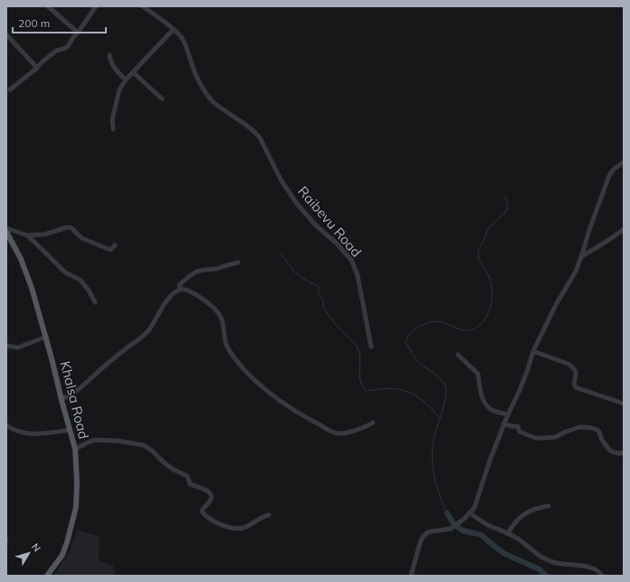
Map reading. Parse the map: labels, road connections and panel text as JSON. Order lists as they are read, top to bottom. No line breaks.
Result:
{"streets":{"main road":["Khalsa Road"],"street":["Raibevu Road"]},"scale_bar":"200 m","north":"top right"}
